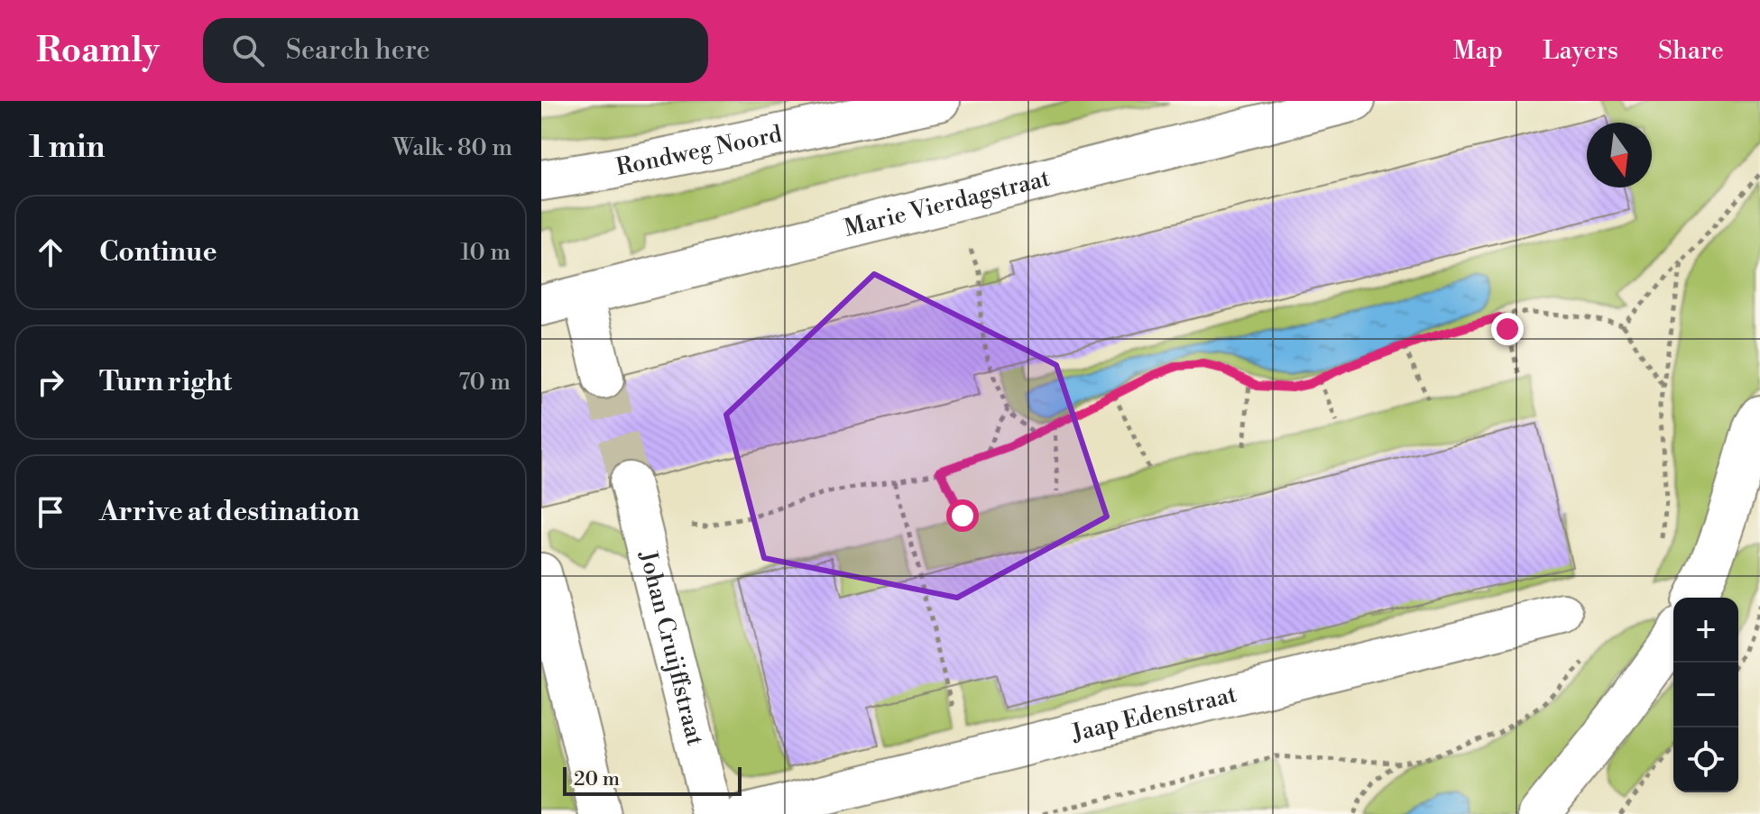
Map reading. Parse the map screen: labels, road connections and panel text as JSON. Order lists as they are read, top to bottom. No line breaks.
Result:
{"streets":{"street":["Rondweg Noord","Marie Vierdagstraat","Johan Cruijffstraat","Jaap Edenstraat"]},"scale_bar":"20 m","north":"bottom","page":{"header":"Roamly","search":"Search here","nav":["Map","Layers","Share"],"heading":["1 min","Walk · 80 m"],"list":[["Continue","10 m"],["Turn right","70 m"],"Arrive at destination"],"map_buttons":["+","−"],"scale":"20 m"}}
